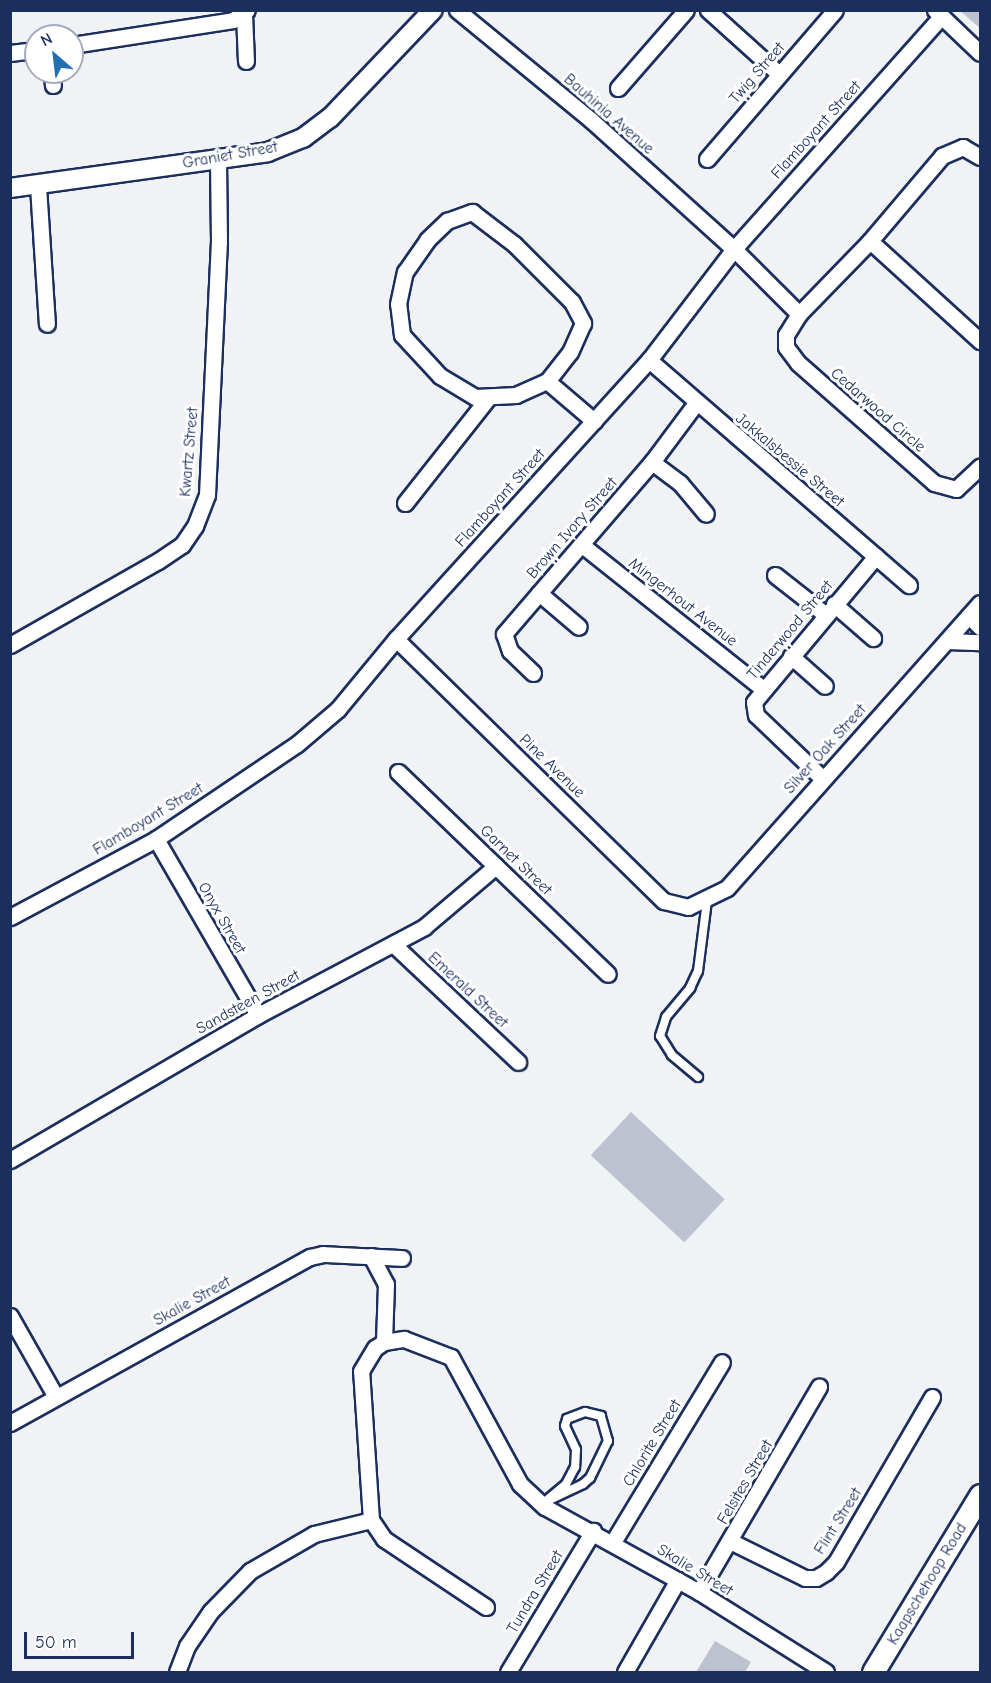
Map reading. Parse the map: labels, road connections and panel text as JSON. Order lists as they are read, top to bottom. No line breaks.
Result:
{"streets":{"main road":["Kaapschehoop Road"],"street":["Twig Street","Bauhinia Avenue","Flamboyant Street","Graniet Street","Cedarwood Circle","Kwartz Street","Jakkalsbessie Street","Brown Ivory Street","Mingerhout Avenue","Tinderwood Street","Silver Oak Street","Pine Avenue","Garnet Street","Onyx Street","Emerald Street","Sandsteen Street","Skalie Street","Chlorite Street","Felsites Street","Flint Street","Tundra Street"]},"crossings":[["Bauhinia Avenue","Flamboyant Street"],["Flamboyant Street","Jakkalsbessie Street"],["Flamboyant Street","Pine Avenue"],["Flamboyant Street","Onyx Street"],["Graniet Street","Kwartz Street"],["Jakkalsbessie Street","Brown Ivory Street"],["Jakkalsbessie Street","Tinderwood Street"],["Brown Ivory Street","Mingerhout Avenue"],["Mingerhout Avenue","Tinderwood Street"],["Tinderwood Street","Silver Oak Street"],["Silver Oak Street","Pine Avenue"],["Garnet Street","Sandsteen Street"],["Onyx Street","Sandsteen Street"],["Emerald Street","Sandsteen Street"],["Skalie Street","Chlorite Street"],["Skalie Street","Felsites Street"],["Skalie Street","Tundra Street"],["Felsites Street","Flint Street"]],"scale_bar":"50 m","north":"top left"}
